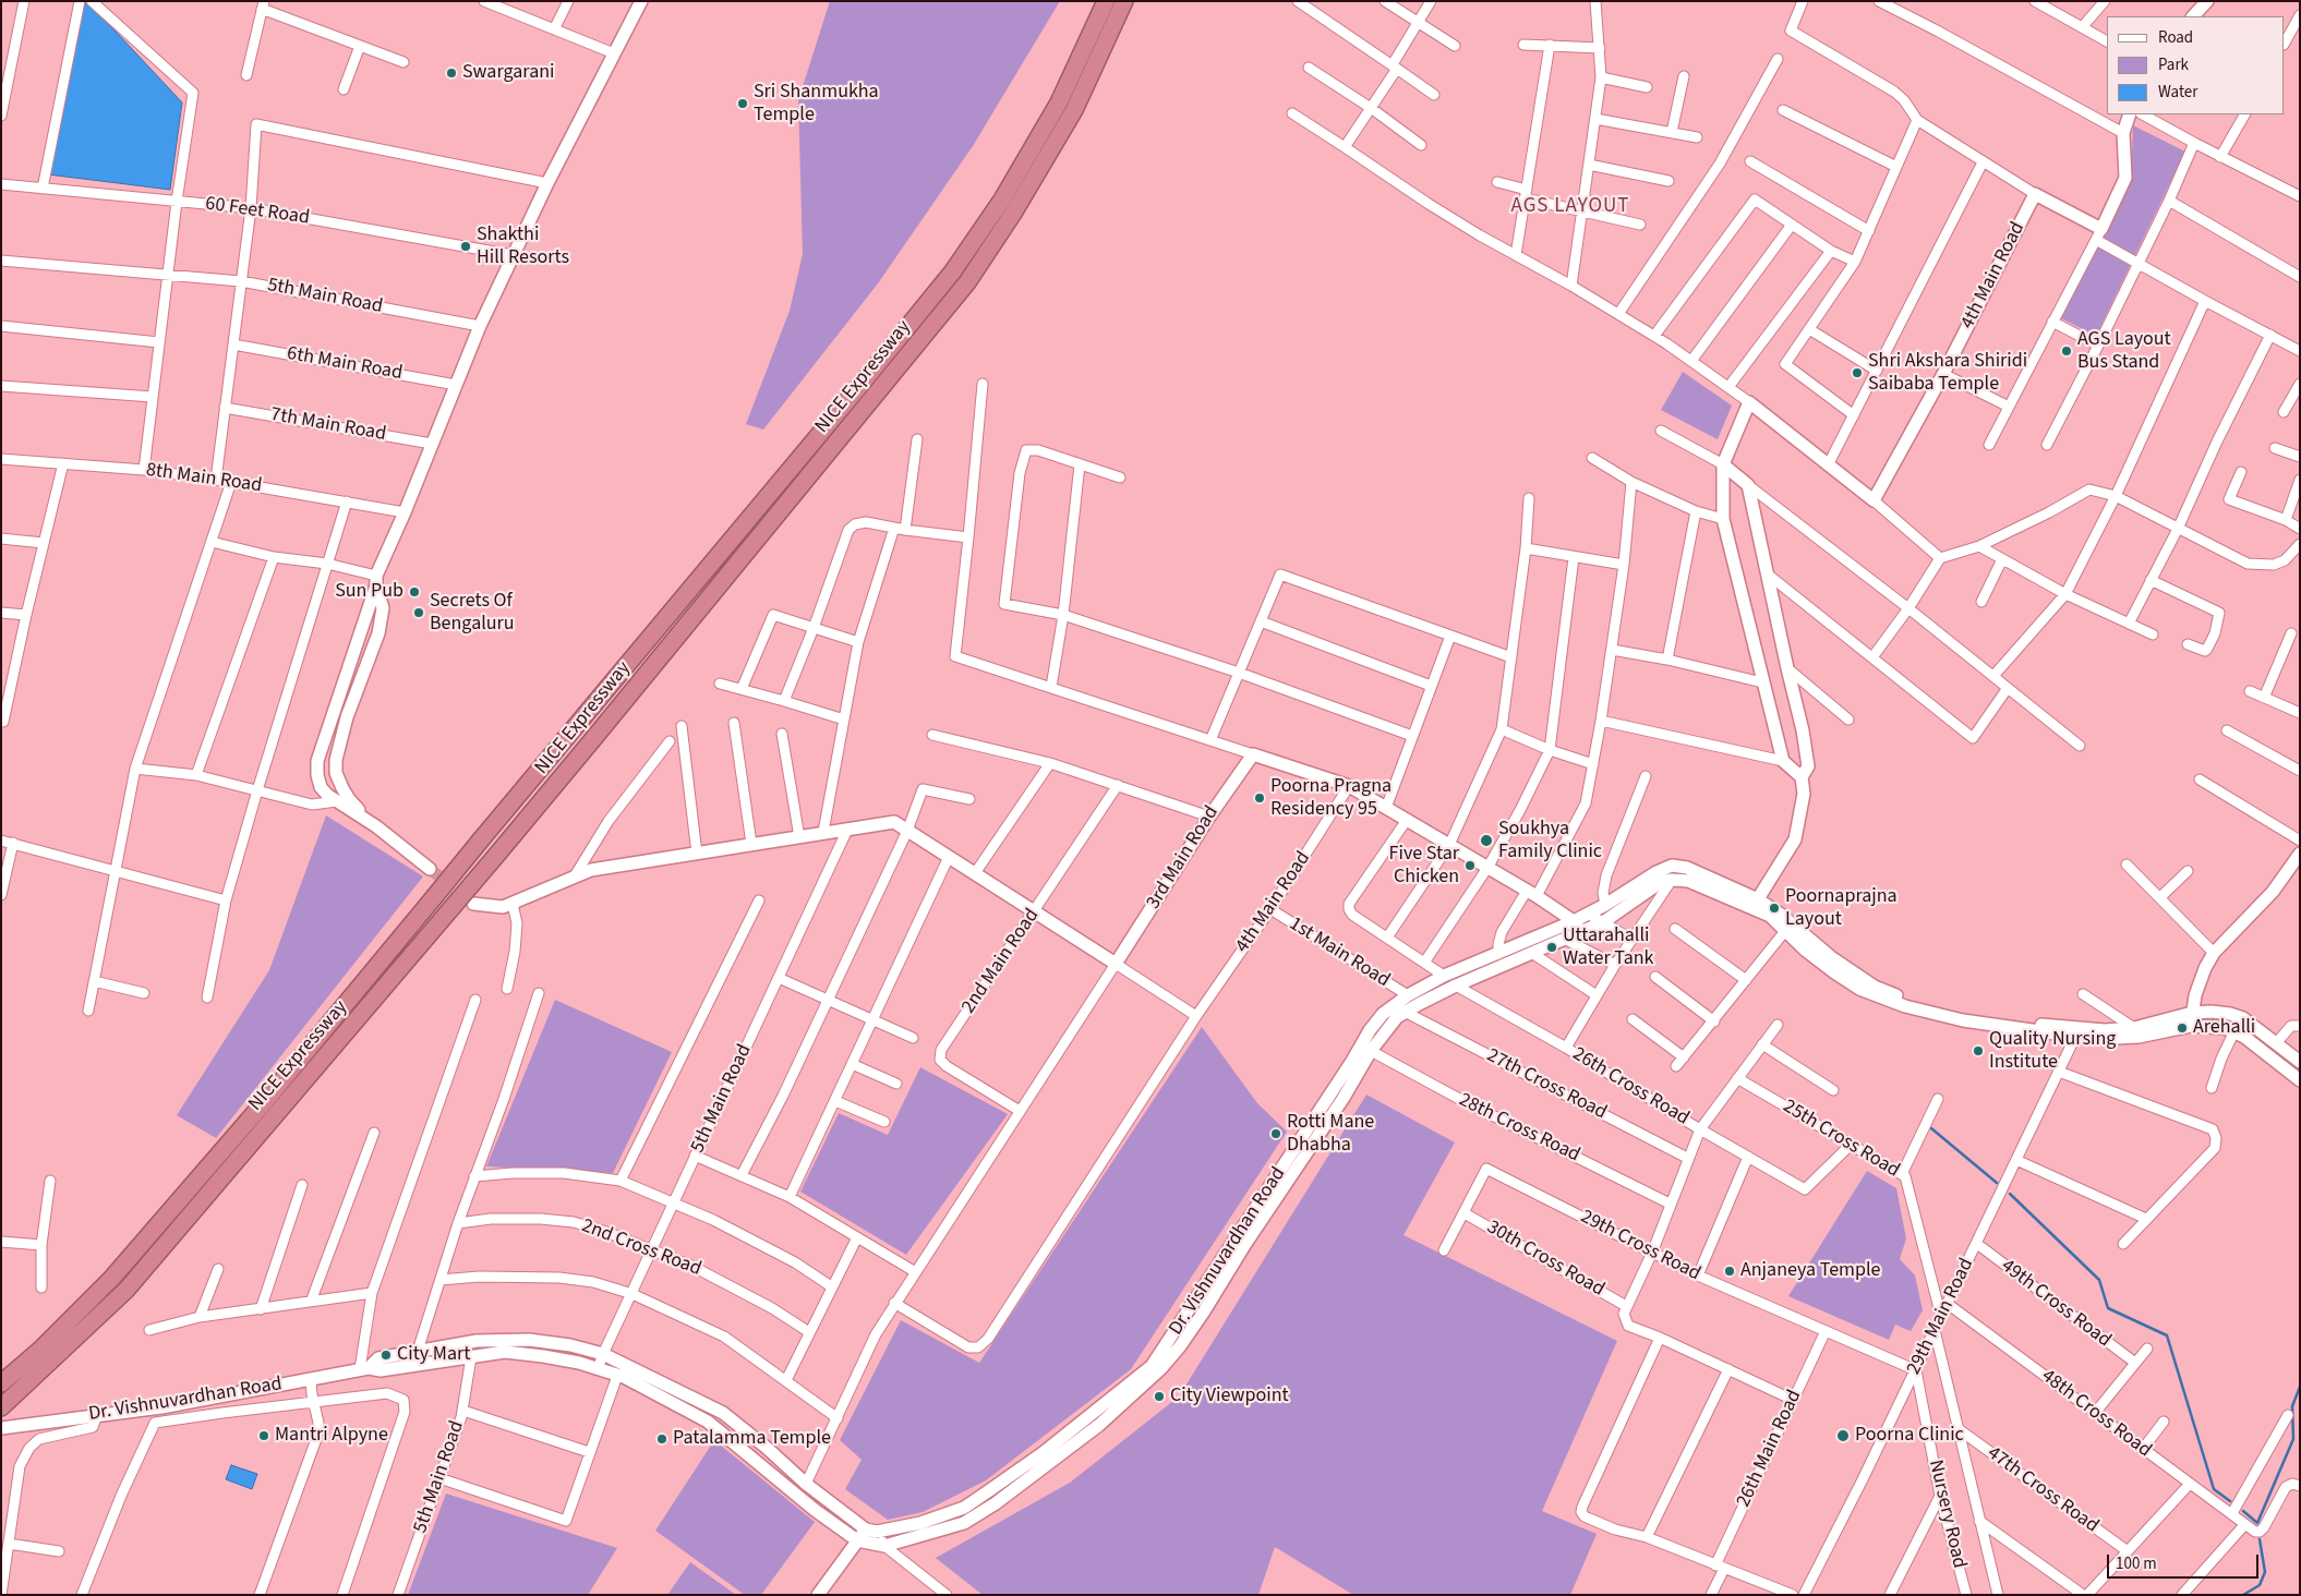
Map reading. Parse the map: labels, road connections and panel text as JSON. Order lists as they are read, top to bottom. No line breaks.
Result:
{"streets":{"highway":["NICE Expressway"],"main road":["4th Main Road","3rd Main Road","Dr. Vishnuvardhan Road"],"street":["60 Feet Road","5th Main Road","6th Main Road","7th Main Road","8th Main Road","1st Main Road","2nd Main Road","27th Cross Road","26th Cross Road","28th Cross Road","25th Cross Road","29th Cross Road","2nd Cross Road","30th Cross Road","49th Cross Road","29th Main Road","48th Cross Road","26th Main Road","47th Cross Road","Nursery Road"]},"crossings":[["4th Main Road","1st Main Road"],["5th Main Road","2nd Cross Road"],["5th Main Road","Dr. Vishnuvardhan Road"],["1st Main Road","Dr. Vishnuvardhan Road"],["27th Cross Road","Dr. Vishnuvardhan Road"],["26th Cross Road","25th Cross Road"],["26th Cross Road","Dr. Vishnuvardhan Road"],["28th Cross Road","Dr. Vishnuvardhan Road"],["25th Cross Road","29th Main Road"],["29th Cross Road","30th Cross Road"],["29th Cross Road","29th Main Road"],["29th Cross Road","26th Main Road"],["29th Cross Road","Nursery Road"],["Dr. Vishnuvardhan Road","29th Main Road"],["49th Cross Road","29th Main Road"],["29th Main Road","48th Cross Road"],["29th Main Road","Nursery Road"]],"districts":["AGS LAYOUT"],"places":["Swargarani","Sri Shanmukha Temple","Shakthi Hill Resorts","AGS Layout Bus Stand","Shri Akshara Shiridi Saibaba Temple","Sun Pub","Secrets Of Bengaluru","Poorna Pragna Residency 95","Soukhya Family Clinic","Five Star Chicken","Poornaprajna Layout","Uttarahalli Water Tank","Arehalli","Quality Nursing Institute","Rotti Mane Dhabha","Anjaneya Temple","City Mart","City Viewpoint","Mantri Alpyne","Poorna Clinic","Patalamma Temple"],"legend":["Road","Park","Water"],"scale_bar":"100 m"}
